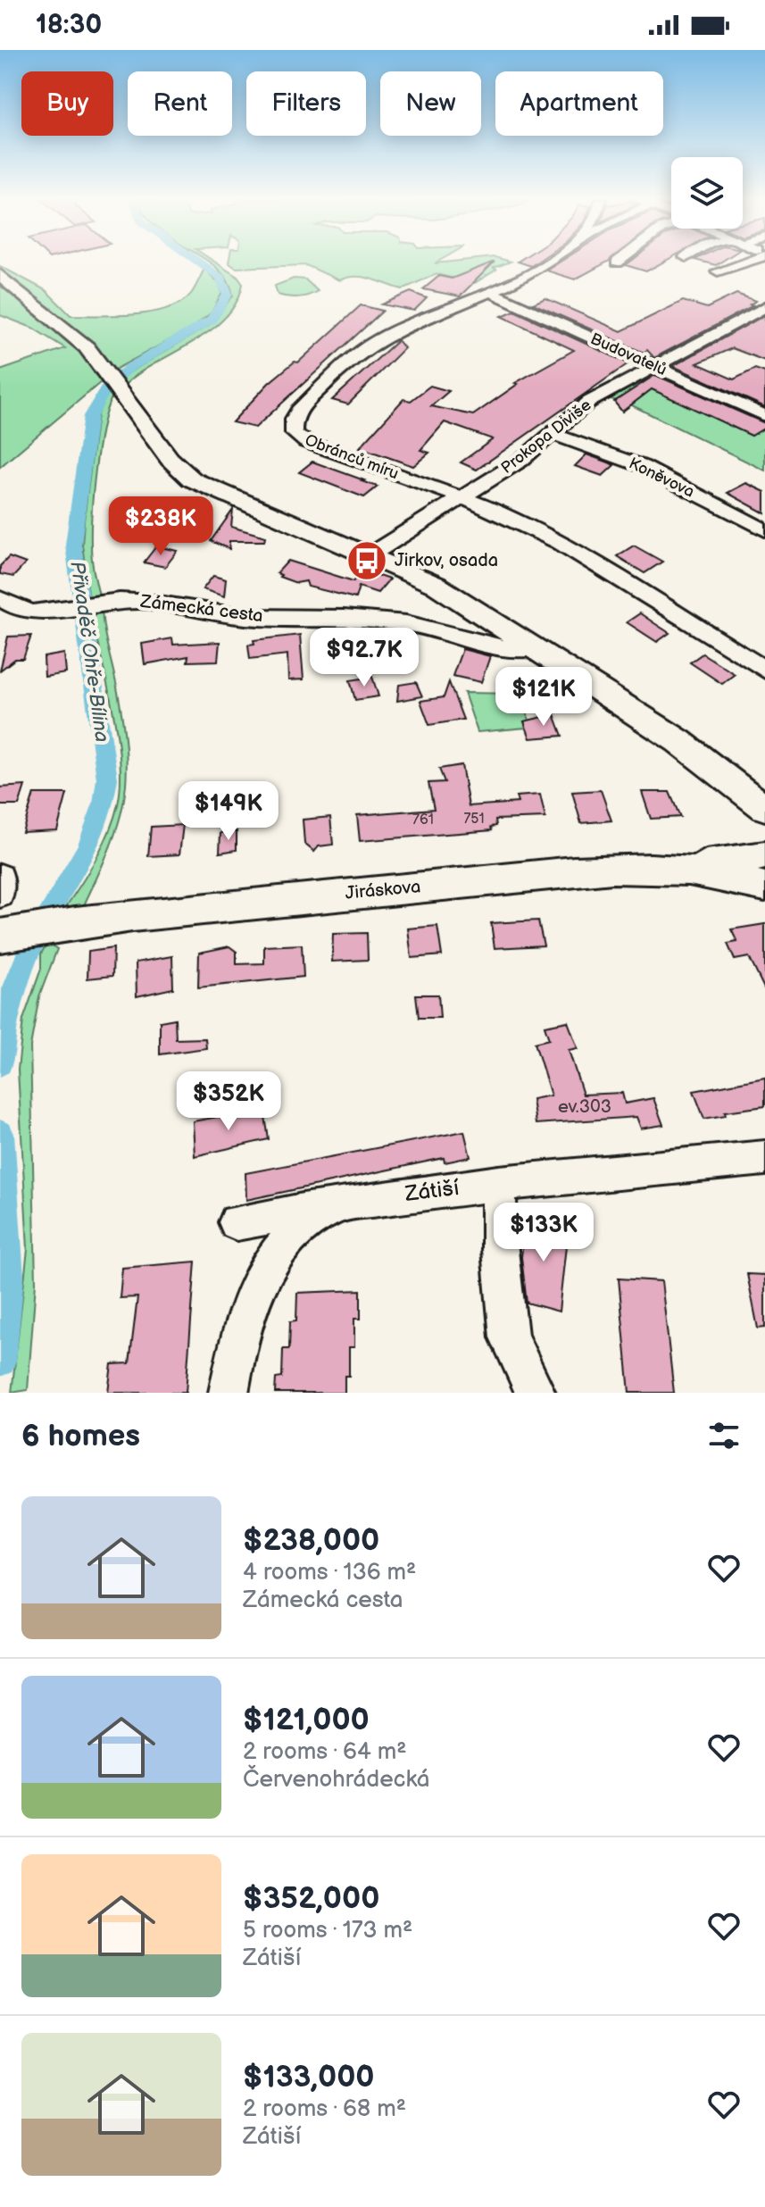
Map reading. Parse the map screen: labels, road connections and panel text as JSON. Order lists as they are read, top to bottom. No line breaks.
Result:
{"streets":{"street":["Budovatelů","Prokopa Diviše","Obránců míru","Koněvova","Zámecká cesta","Jiráskova","Zátiší"]},"crossings":[["Budovatelů","Prokopa Diviše"],["Budovatelů","Obránců míru"],["Prokopa Diviše","Obránců míru"],["Prokopa Diviše","Koněvova"]],"water":["Přivaděč Ohře-Bílina"],"places":{"bus stop":["Jirkov, osada"]},"house_numbers":["751","761","ev.303"],"page":{"status":"18:30","chip":["Buy","Rent","Filters","New","Apartment"],"price":["$238K","$92.7K","$121K","$149K","$352K","$133K"],"heading":"6 homes","list":[{"name":"$238,000","note":"4 rooms · 136 m² · Zámecká cesta"},{"name":"$121,000","note":"2 rooms · 64 m² · Červenohrádecká"},{"name":"$352,000","note":"5 rooms · 173 m² · Zátiší"},{"name":"$133,000","note":"2 rooms · 68 m² · Zátiší"}]}}
